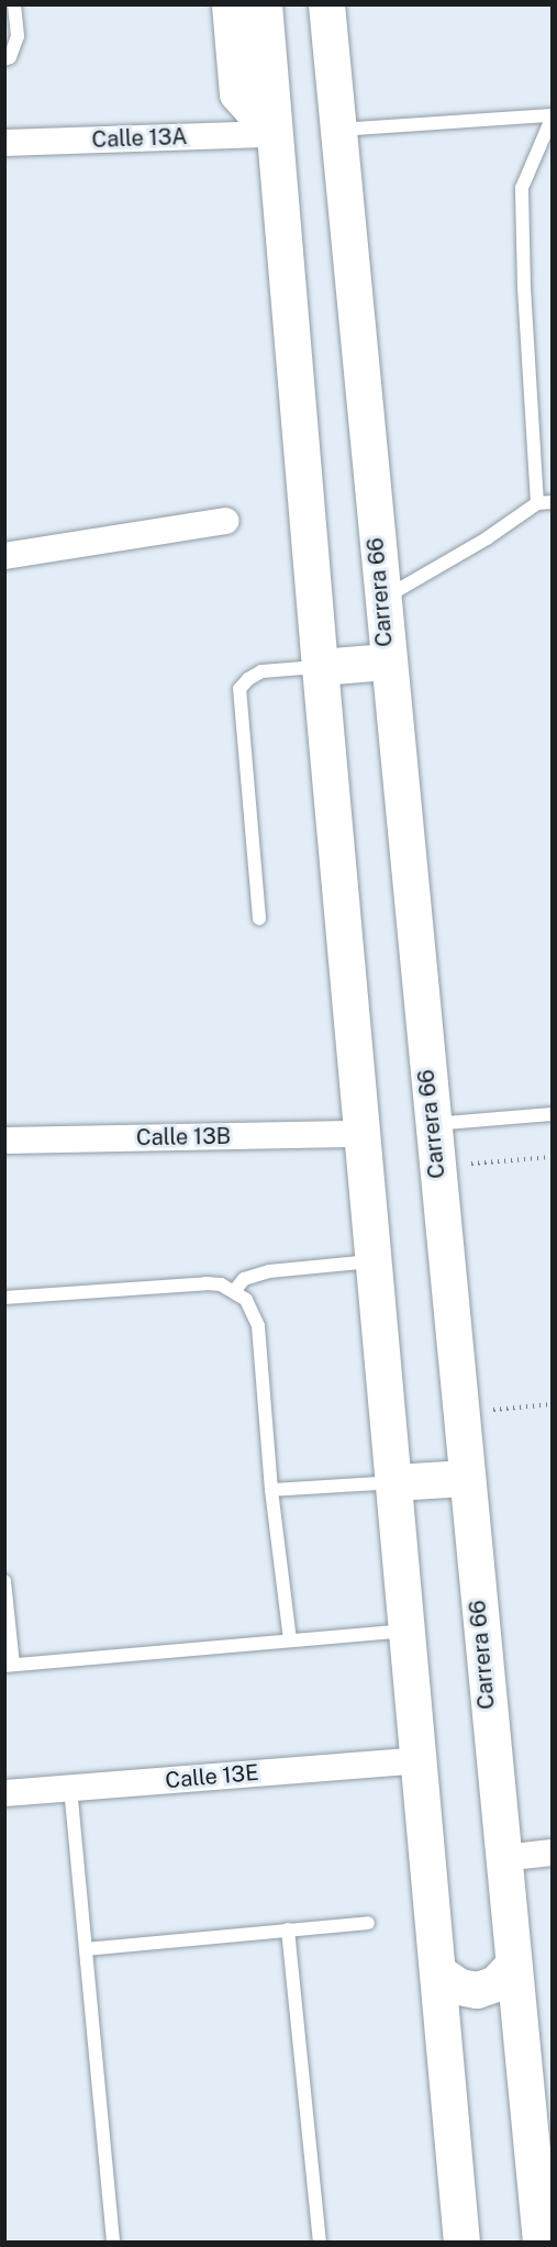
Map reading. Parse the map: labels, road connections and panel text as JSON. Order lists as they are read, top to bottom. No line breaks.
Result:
{"streets":{"main road":["Carrera 66"],"street":["Calle 13A","Calle 13B","Calle 13E"]}}
